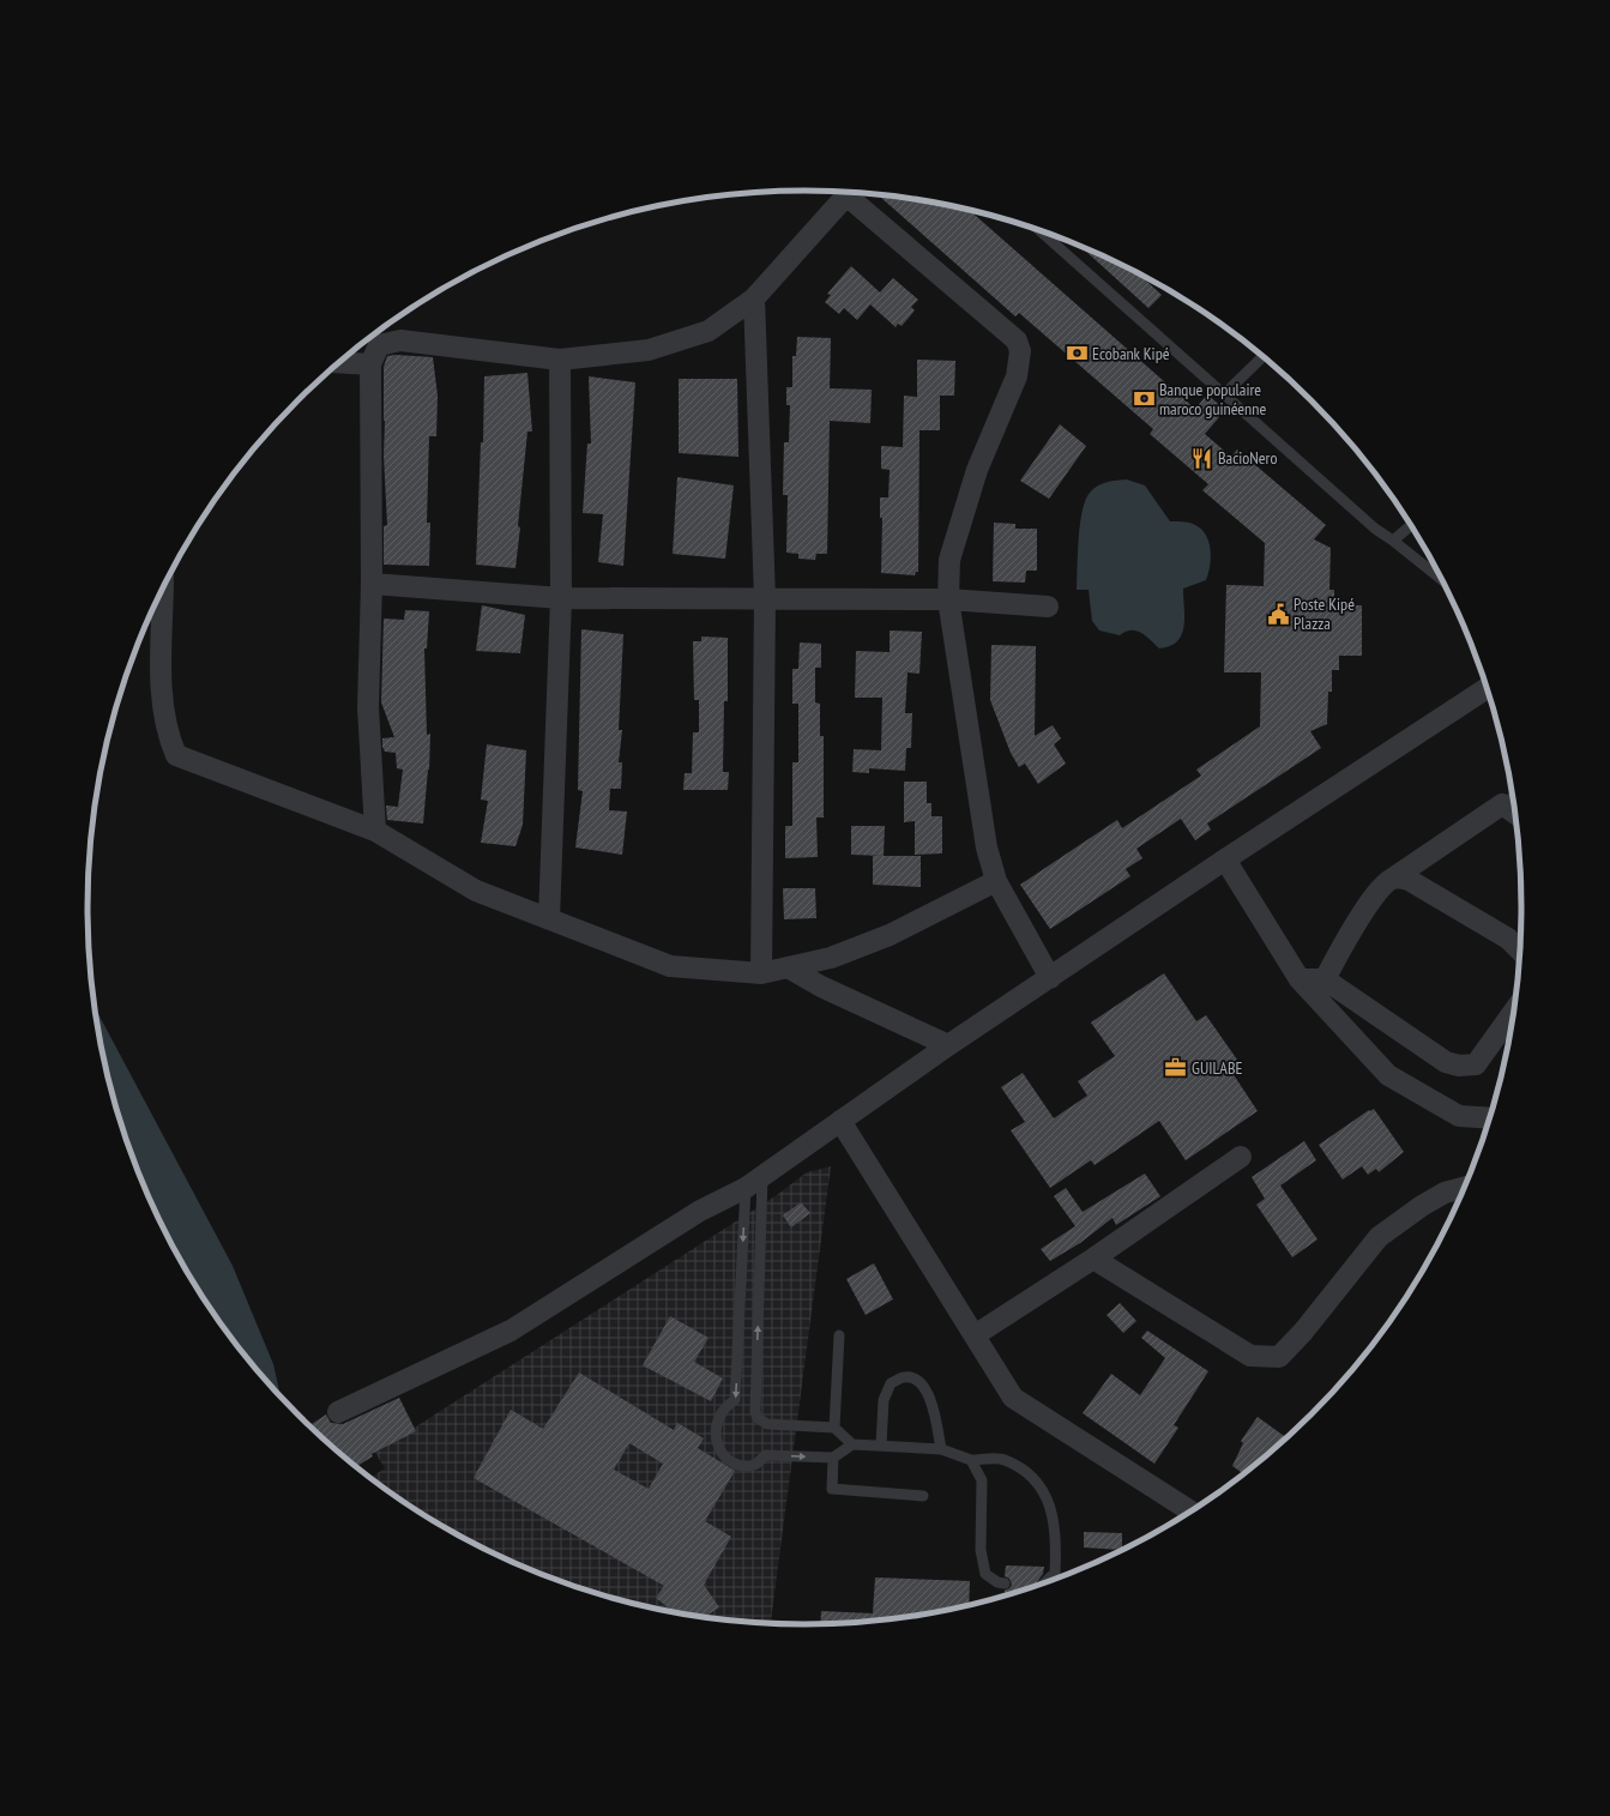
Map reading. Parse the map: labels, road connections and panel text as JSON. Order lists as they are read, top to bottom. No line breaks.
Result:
{"places":{"bank":["Ecobank Kipé","Banque populaire maroco guinéenne"],"restaurant":["BacioNero"],"public building":["Poste Kipé Plazza"],"office":["GUILABE"]}}
